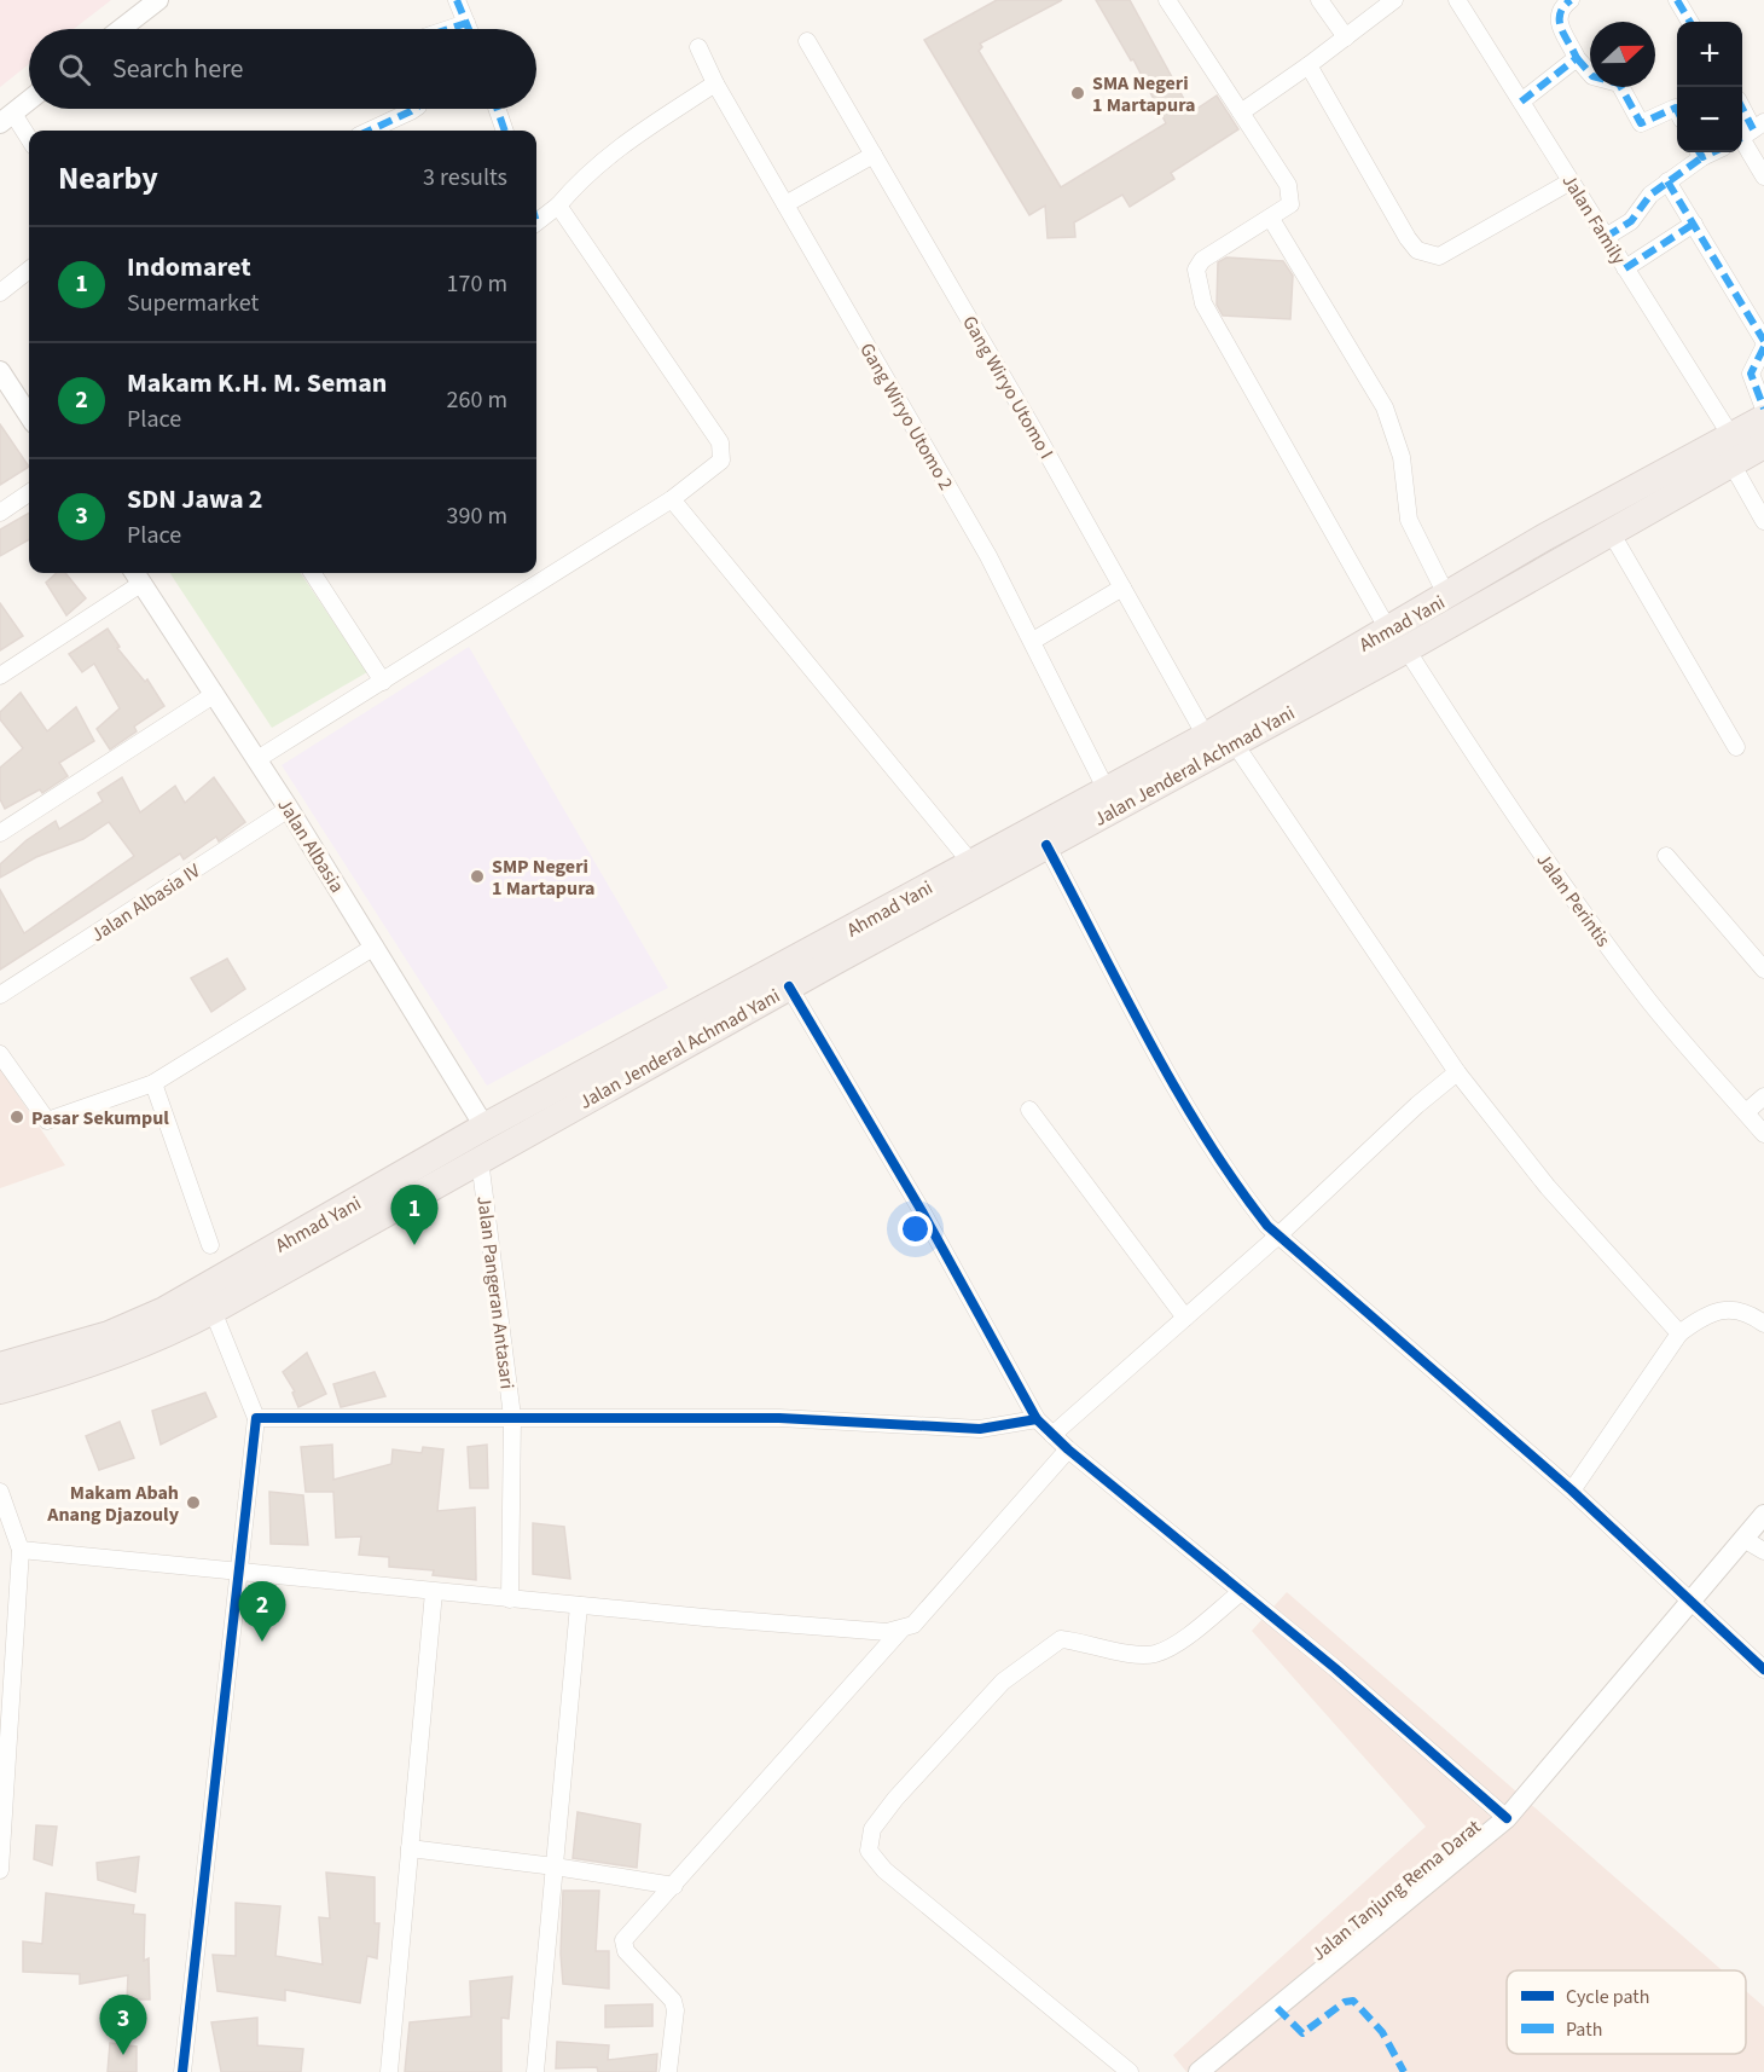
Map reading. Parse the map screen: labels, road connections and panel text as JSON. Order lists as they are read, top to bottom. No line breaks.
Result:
{"streets":{"highway":["Ahmad Yani","Jalan Jenderal Achmad Yani"],"street":["Jalan Family","Gang Wiryo Utomo I","Gang Wiryo Utomo 2","Jalan Albasia","Jalan Perintis","Jalan Albasia IV","Jalan Pangeran Antasari","Jalan Tanjung Rema Darat"]},"crossings":[["Jalan Family","Ahmad Yani"],["Gang Wiryo Utomo I","Ahmad Yani"],["Gang Wiryo Utomo 2","Ahmad Yani"],["Ahmad Yani","Jalan Jenderal Achmad Yani"],["Ahmad Yani","Jalan Albasia"],["Ahmad Yani","Jalan Perintis"],["Jalan Jenderal Achmad Yani","Jalan Perintis"],["Jalan Jenderal Achmad Yani","Jalan Pangeran Antasari"],["Jalan Albasia","Jalan Albasia IV"]],"places":["SMA Negeri 1 Martapura","SMP Negeri 1 Martapura","Pasar Sekumpul","Makam Abah Anang Djazouly"],"legend":["Cycle path","Path"],"north":"right","page":{"map_buttons":["+","−"],"search":"Search here","heading":["Nearby","3 results"],"list":[{"mark":"1","name":"Indomaret","note":"Supermarket","value":"170 m"},{"mark":"2","name":"Makam K.H. M. Seman","note":"Place","value":"260 m"},{"mark":"3","name":"SDN Jawa 2","note":"Place","value":"390 m"}],"pins":["1","2","3"]}}
